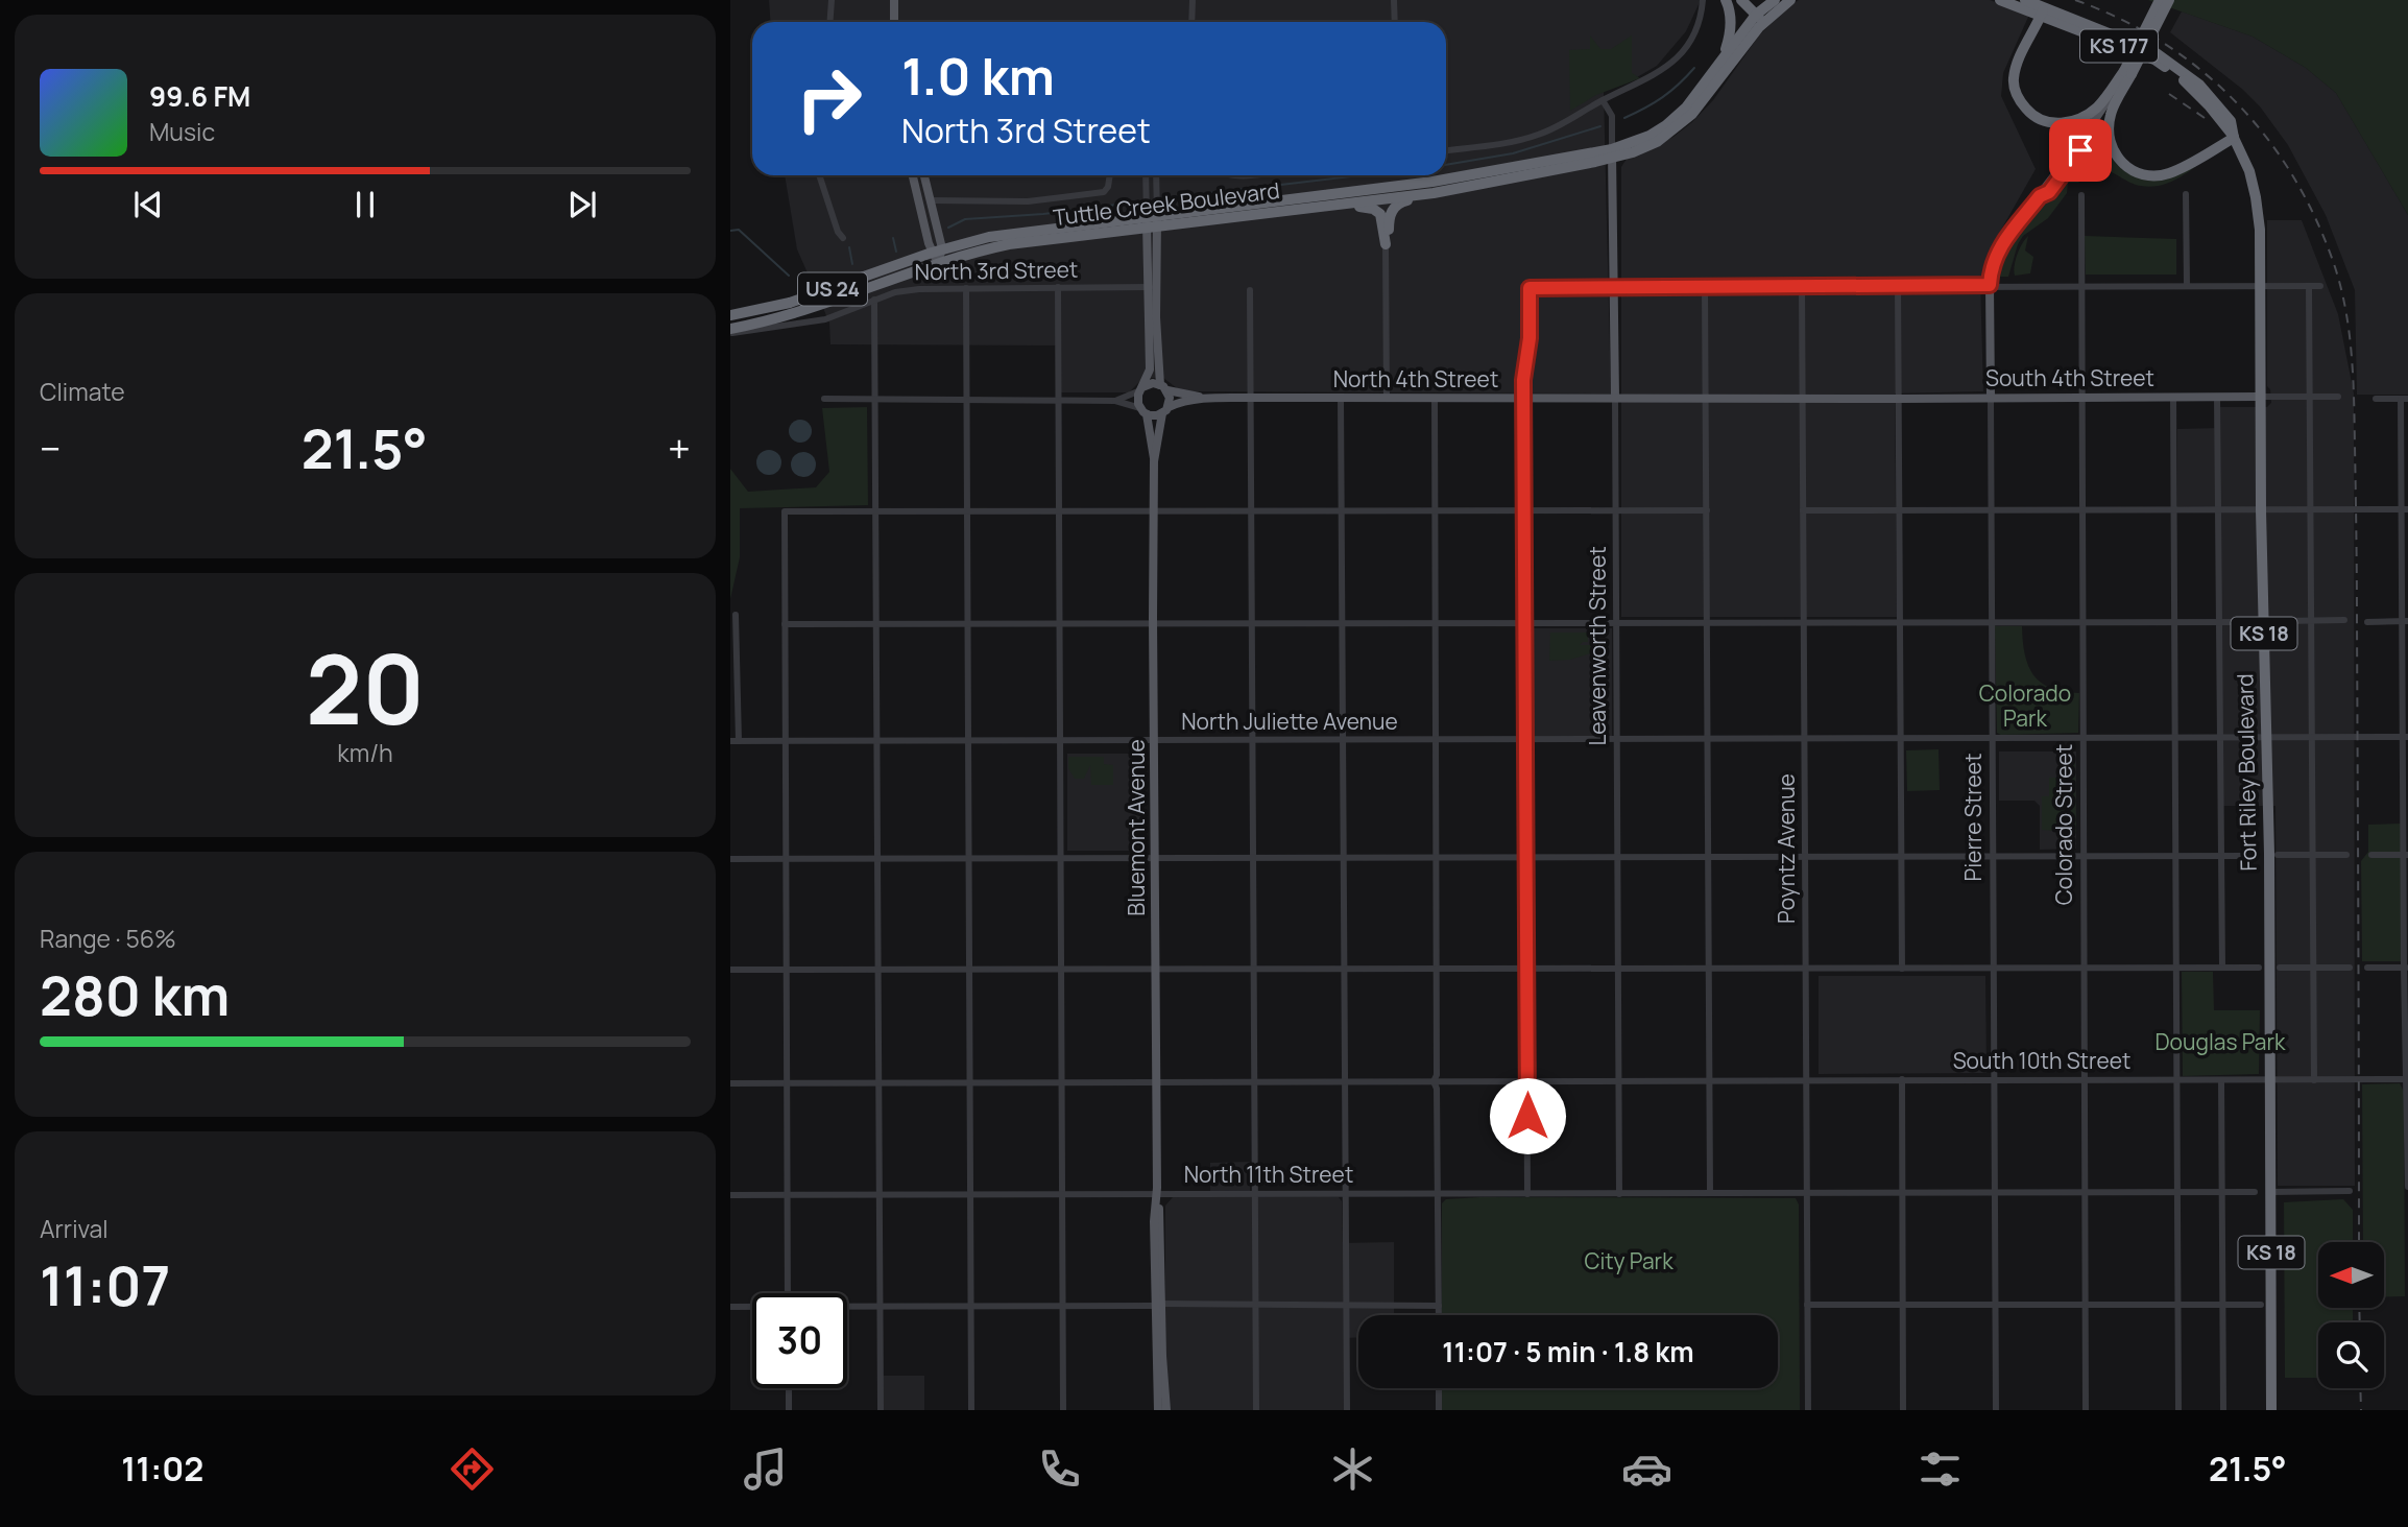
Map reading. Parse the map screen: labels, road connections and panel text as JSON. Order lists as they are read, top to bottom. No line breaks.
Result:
{"streets":{"highway":["KS 177","Tuttle Creek Boulevard","US 24","KS 18","Fort Riley Boulevard"],"main road":["South 4th Street","North 4th Street","Leavenworth Street","Pierre Street","Bluemont Avenue"],"street":["North 3rd Street","North Juliette Avenue","Colorado Street","Poyntz Avenue","South 10th Street","North 11th Street"]},"crossings":[["KS 177","Fort Riley Boulevard"],["KS 177","Pierre Street"],["Tuttle Creek Boulevard","North 3rd Street"],["Tuttle Creek Boulevard","US 24"],["Tuttle Creek Boulevard","Leavenworth Street"],["South 4th Street","North 4th Street"],["South 4th Street","Fort Riley Boulevard"],["South 4th Street","Pierre Street"],["South 4th Street","Colorado Street"],["South 4th Street","Poyntz Avenue"],["North 4th Street","Leavenworth Street"],["North 4th Street","Bluemont Avenue"],["North 4th Street","Poyntz Avenue"],["Leavenworth Street","North Juliette Avenue"],["Leavenworth Street","South 10th Street"],["Leavenworth Street","North 11th Street"],["North Juliette Avenue","Fort Riley Boulevard"],["North Juliette Avenue","Pierre Street"],["North Juliette Avenue","Colorado Street"],["North Juliette Avenue","Bluemont Avenue"],["North Juliette Avenue","Poyntz Avenue"],["Fort Riley Boulevard","South 10th Street"],["Pierre Street","South 10th Street"],["Pierre Street","North 11th Street"],["Colorado Street","South 10th Street"],["Colorado Street","North 11th Street"],["Bluemont Avenue","South 10th Street"],["Bluemont Avenue","North 11th Street"],["Poyntz Avenue","South 10th Street"],["Poyntz Avenue","North 11th Street"]],"parks":["Colorado Park","Douglas Park","City Park"],"north":"left","page":{"turn":["1.0 km","North 3rd Street"],"song":["99.6 FM","Music"],"tile":["Climate",["20","km/h"],["Range · 56%","280 km"],["Arrival","11:07"]],"heat":["−","21.5°","+"],"limit":"30","trip":"11:07 · 5 min · 1.8 km","tabs":["11:02","21.5°"]}}
